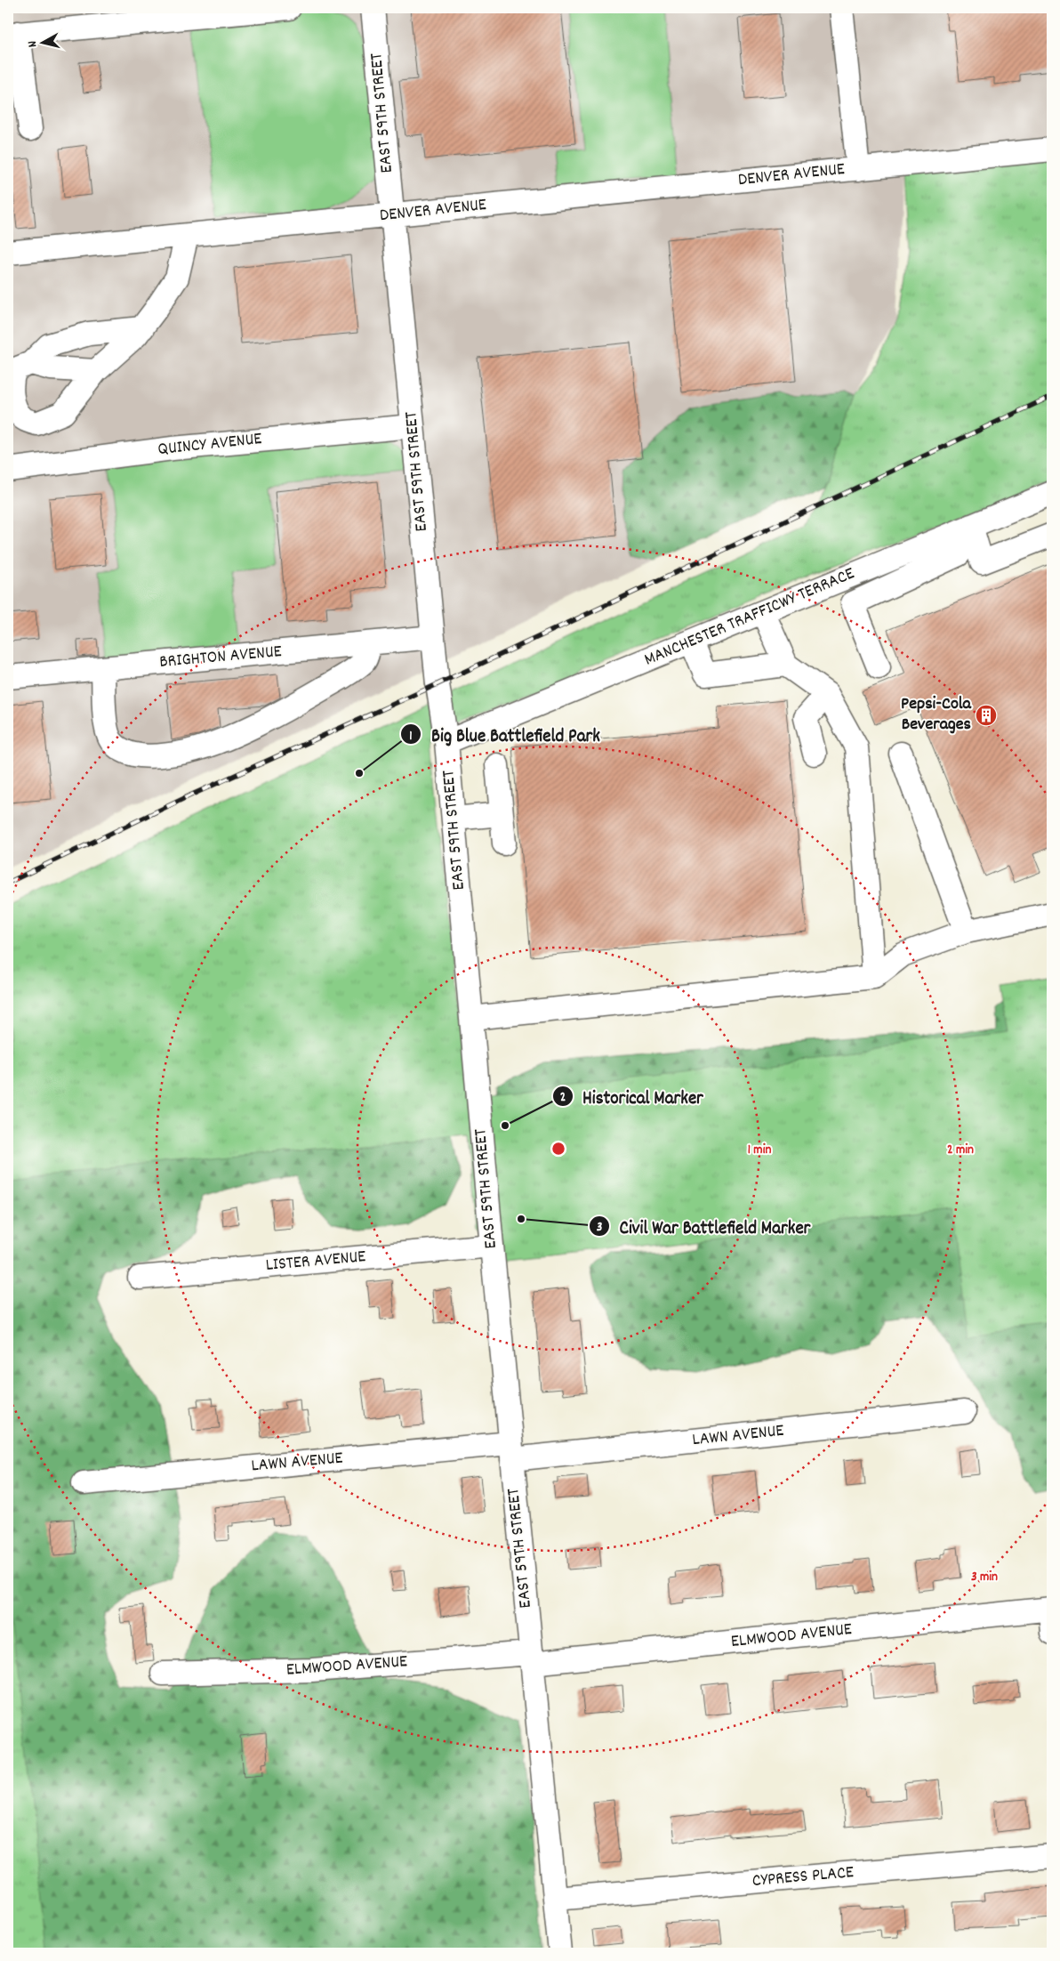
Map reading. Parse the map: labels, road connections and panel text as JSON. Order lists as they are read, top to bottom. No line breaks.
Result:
{"streets":{"street":["EAST 59TH STREET","DENVER AVENUE","QUINCY AVENUE","MANCHESTER TRAFFICWY TERRACE","BRIGHTON AVENUE","LISTER AVENUE","LAWN AVENUE","ELMWOOD AVENUE","CYPRESS PLACE"]},"crossings":[["EAST 59TH STREET","DENVER AVENUE"],["EAST 59TH STREET","QUINCY AVENUE"],["EAST 59TH STREET","MANCHESTER TRAFFICWY TERRACE"],["EAST 59TH STREET","BRIGHTON AVENUE"],["EAST 59TH STREET","LISTER AVENUE"],["EAST 59TH STREET","LAWN AVENUE"],["EAST 59TH STREET","ELMWOOD AVENUE"],["EAST 59TH STREET","CYPRESS PLACE"]],"places":{"building":["Pepsi-Cola Beverages"],"other":["Big Blue Battlefield Park","Historical Marker","Civil War Battlefield Marker"]},"north":"left","rings":["1 min","2 min","3 min"]}
